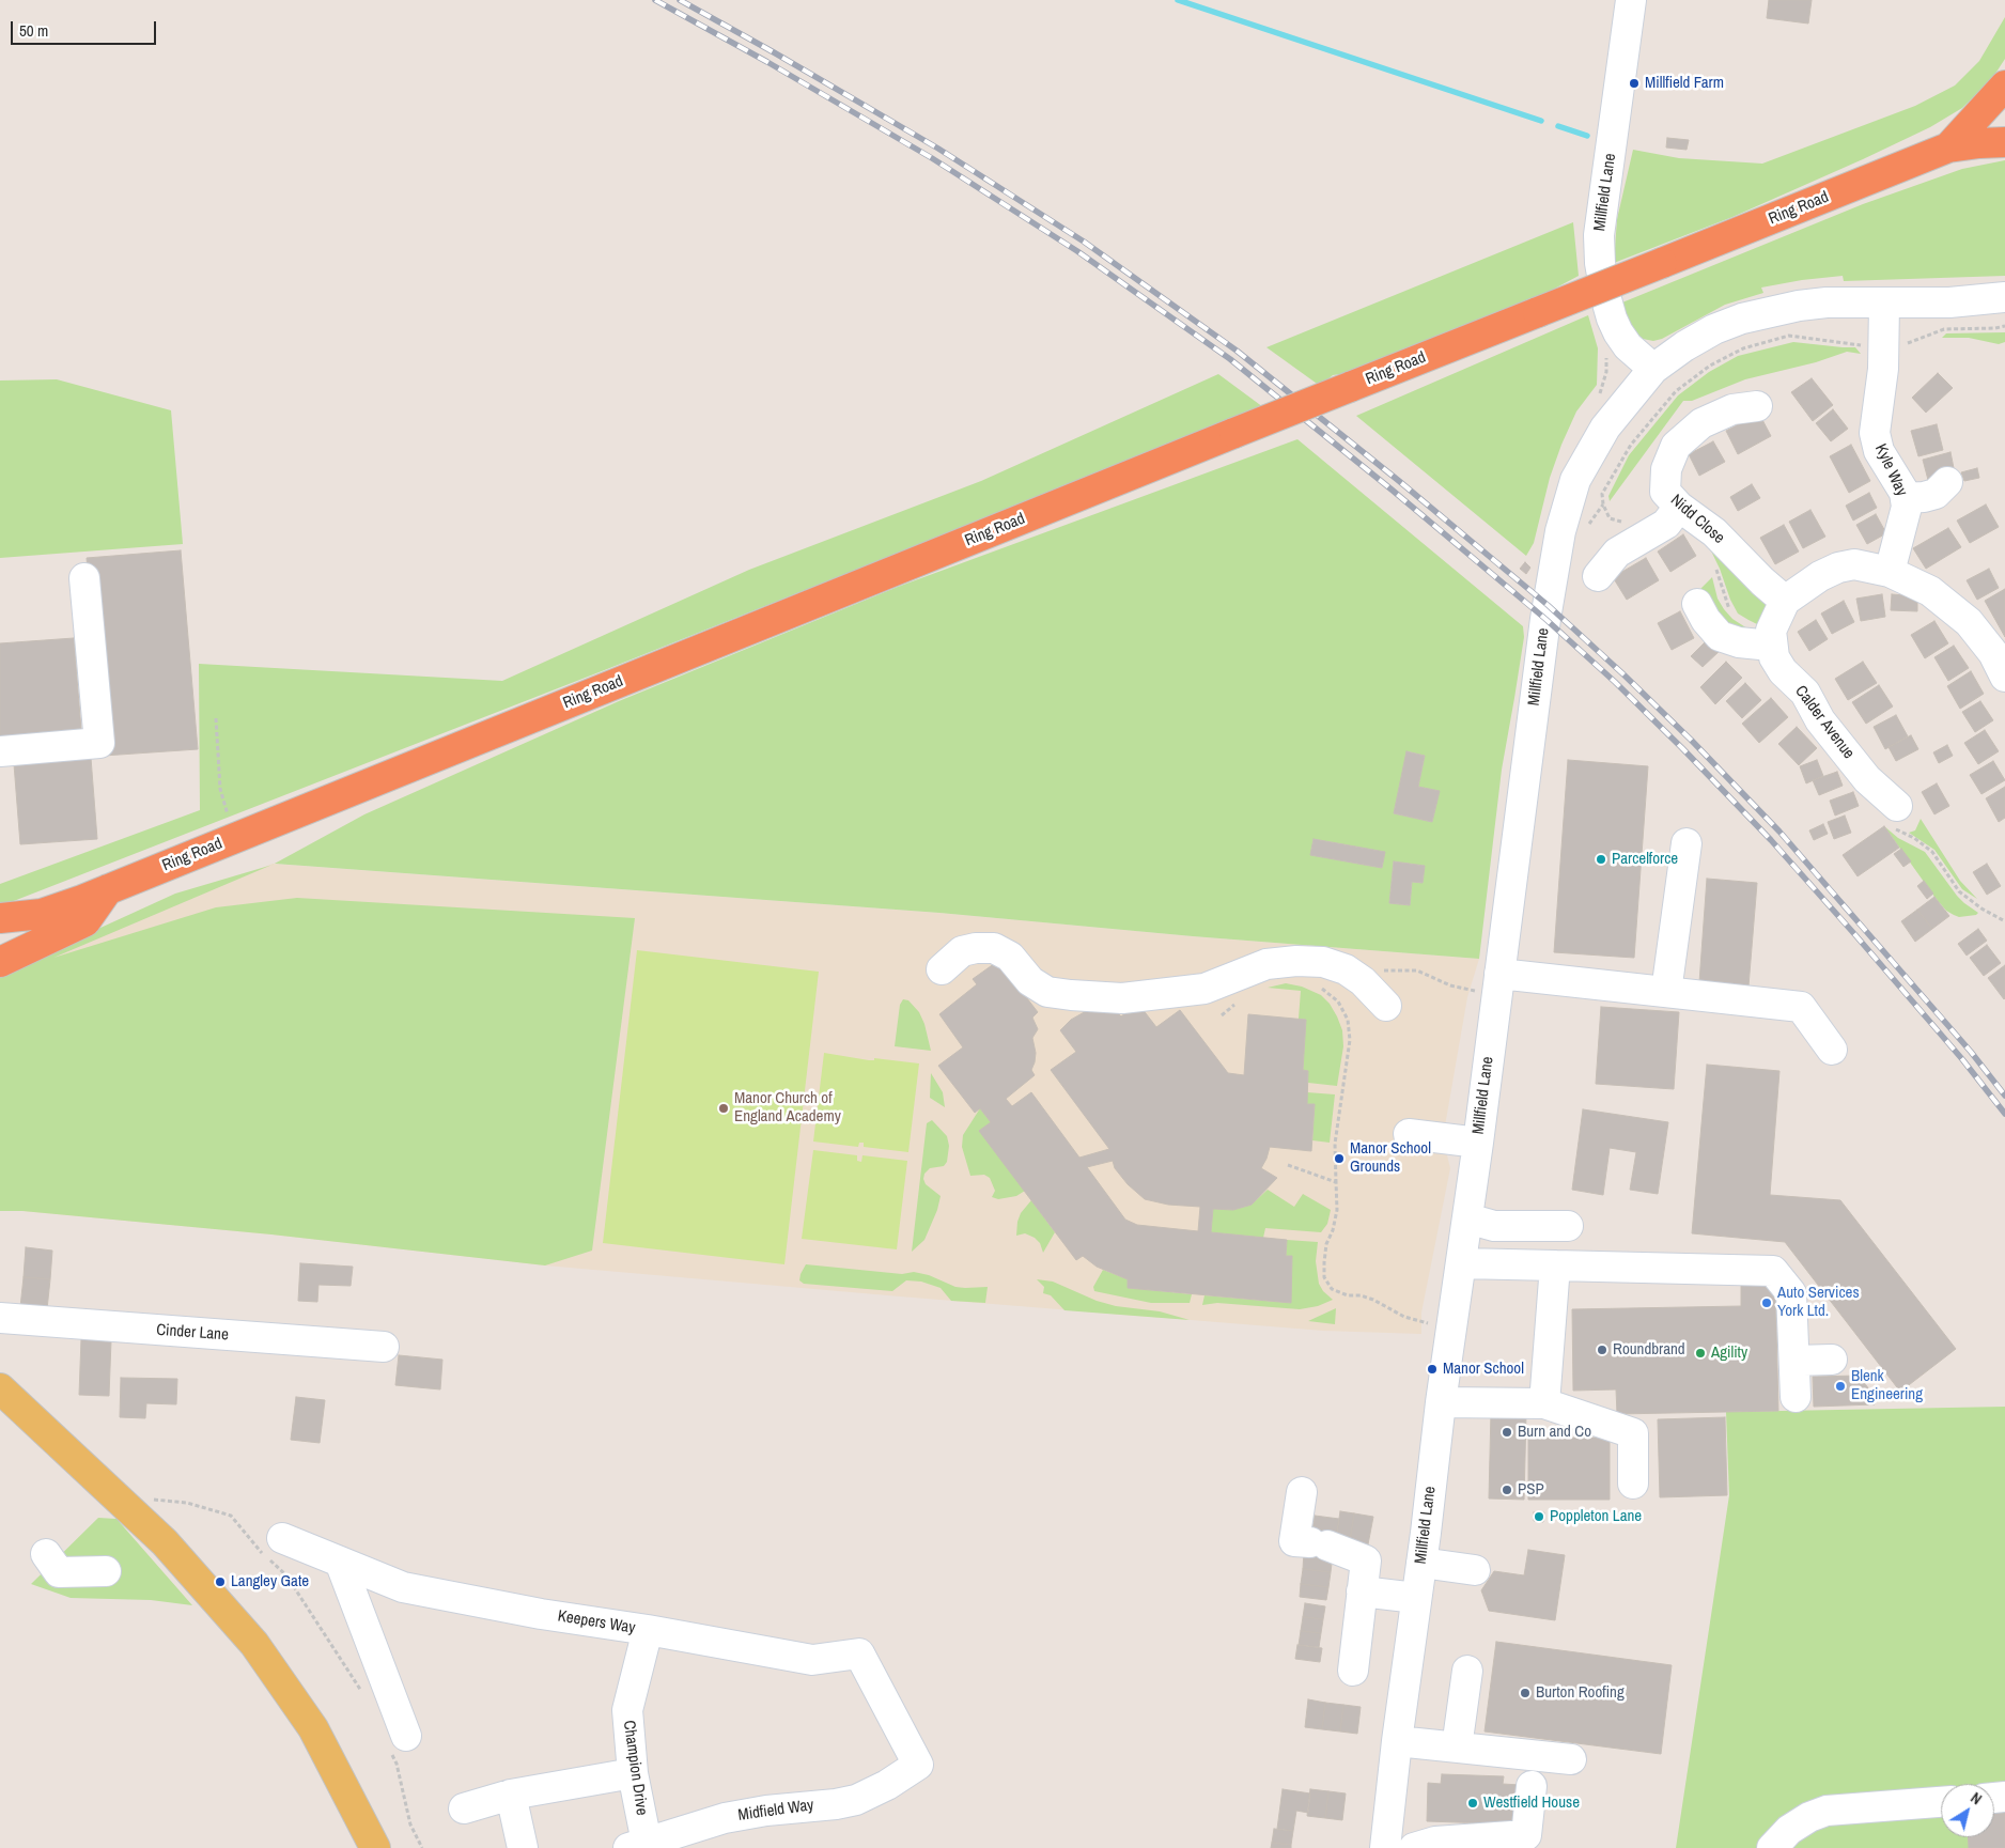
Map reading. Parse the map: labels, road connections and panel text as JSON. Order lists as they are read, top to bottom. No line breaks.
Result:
{"streets":{"highway":["Ring Road"],"street":["Millfield Lane","Kyle Way","Nidd Close","Calder Avenue","Cinder Lane","Keepers Way","Champion Drive","Midfield Way"]},"crossings":[["Millfield Lane","Kyle Way"],["Keepers Way","Champion Drive"],["Keepers Way","Midfield Way"],["Champion Drive","Midfield Way"]],"places":["Millfield Farm","Parcelforce","Manor Church of England Academy","Manor School Grounds","Auto Services York Ltd.","Roundbrand","Agility","Manor School","Blenk Engineering","Burn and Co","PSP","Poppleton Lane","Langley Gate","Burton Roofing","Westfield House"],"scale_bar":"50 m","north":"top right"}
